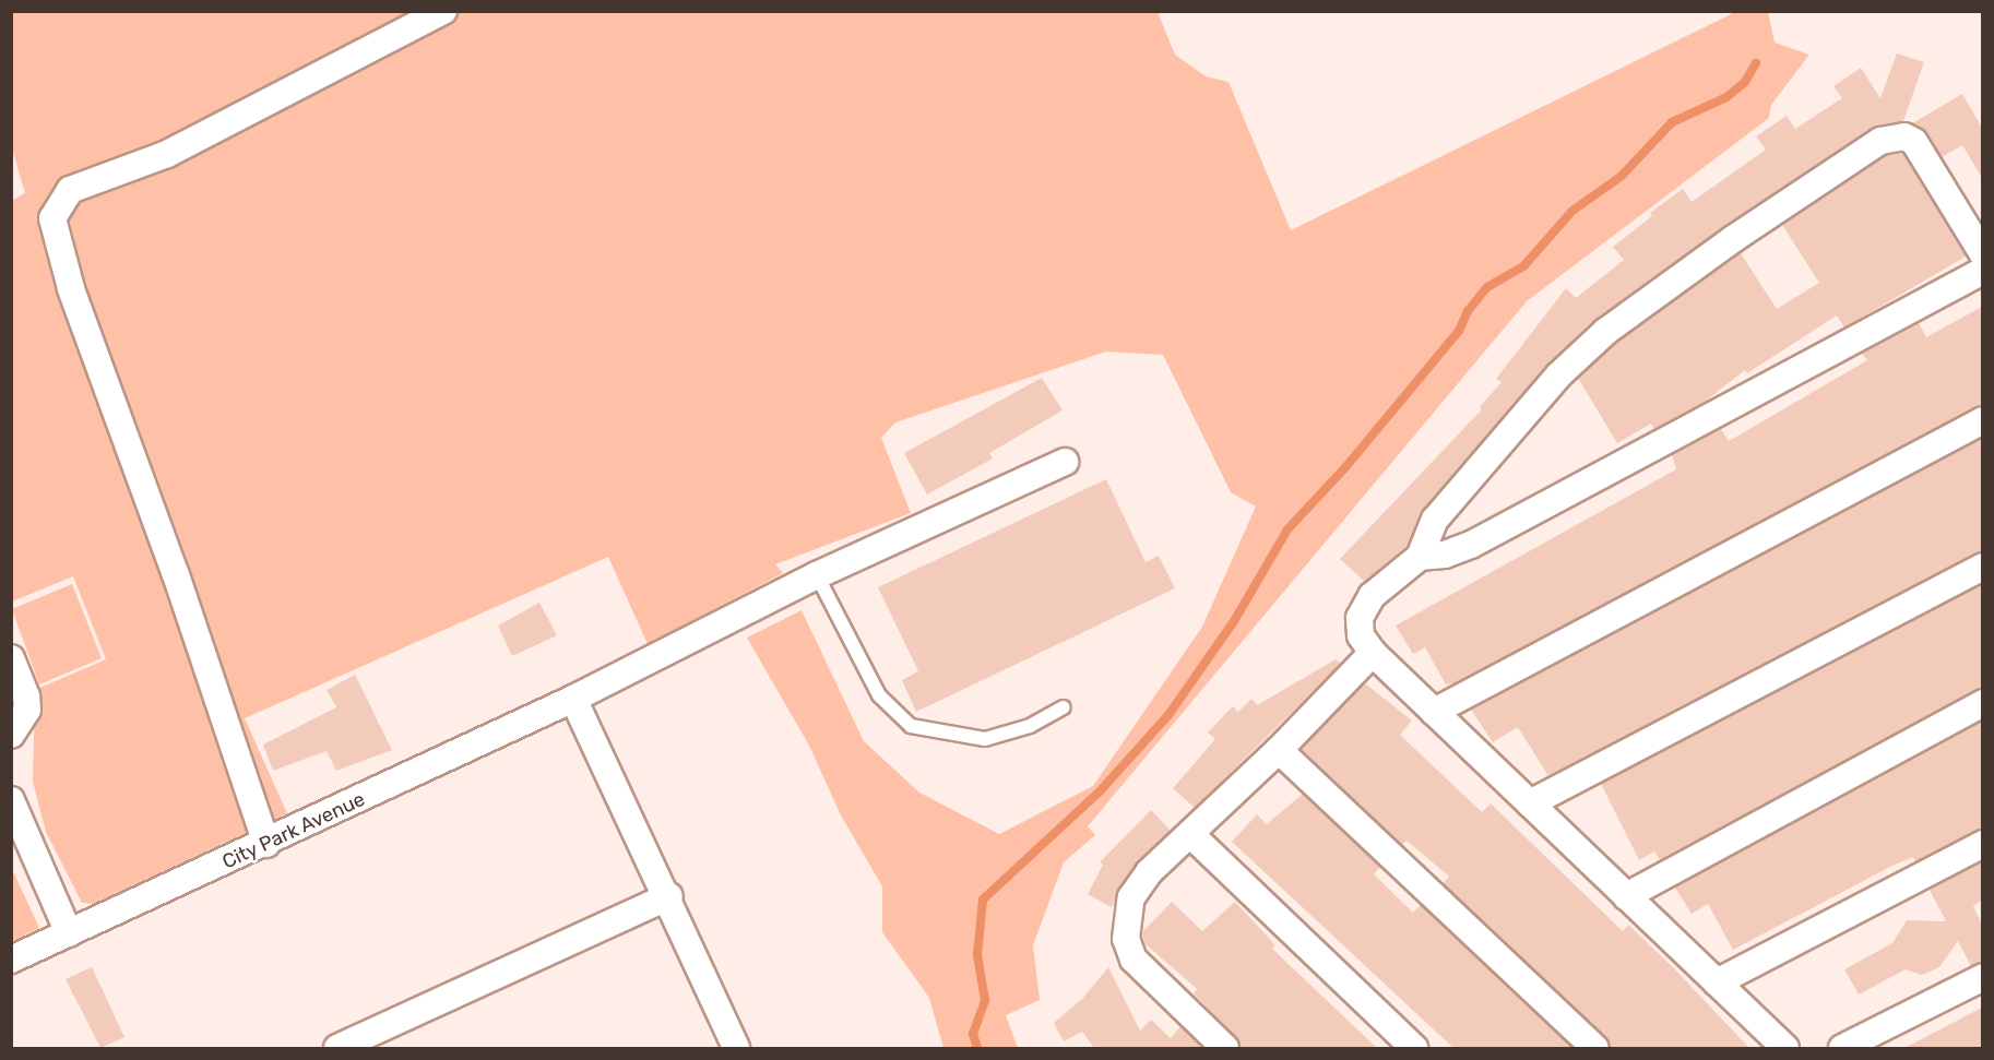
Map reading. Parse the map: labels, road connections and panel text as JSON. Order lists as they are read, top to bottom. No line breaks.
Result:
{"streets":{"street":["City Park Avenue"]}}
